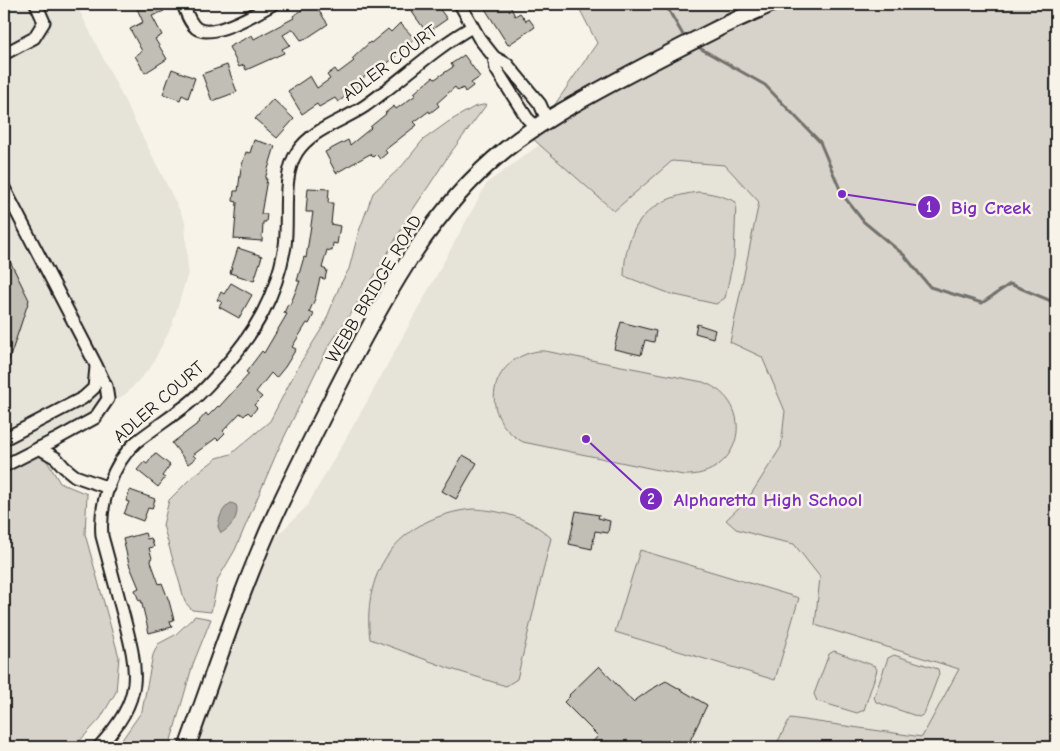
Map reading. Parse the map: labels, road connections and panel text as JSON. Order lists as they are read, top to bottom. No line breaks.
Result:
{"streets":{"street":["ADLER COURT","WEBB BRIDGE ROAD"]},"places":["Big Creek","Alpharetta High School"]}
